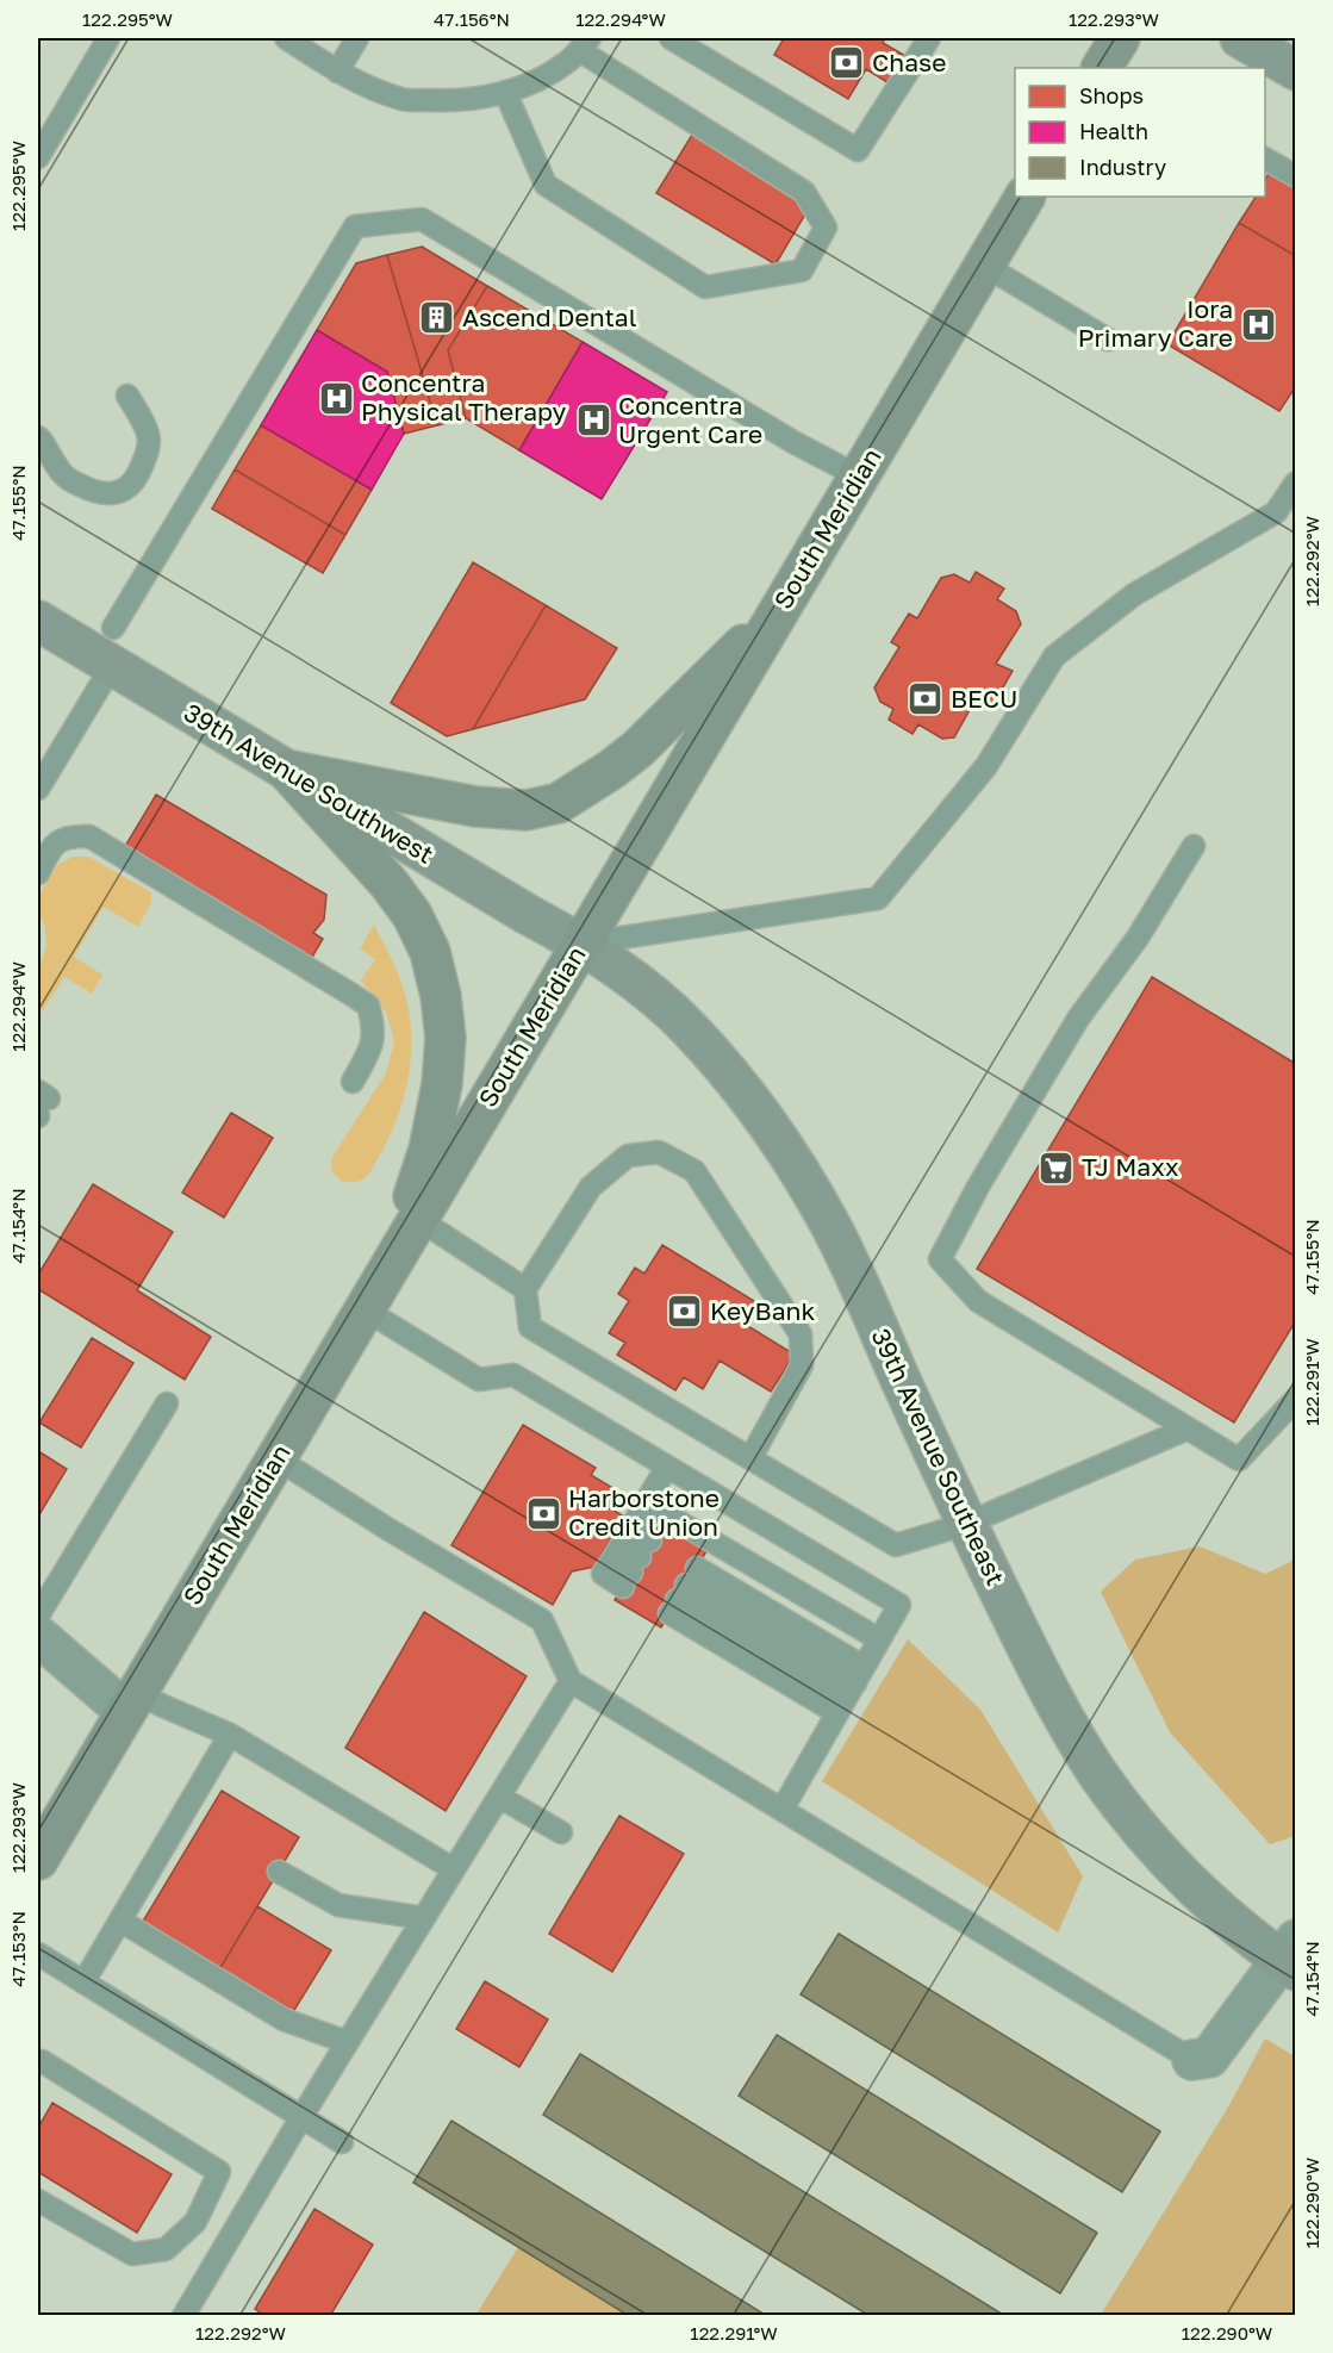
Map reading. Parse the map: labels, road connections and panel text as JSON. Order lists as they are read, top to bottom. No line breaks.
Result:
{"streets":{"main road":["South Meridian","39th Avenue Southwest","39th Avenue Southeast"]},"crossings":[["South Meridian","39th Avenue Southwest"],["South Meridian","39th Avenue Southeast"],["39th Avenue Southwest","39th Avenue Southeast"]],"places":{"bank":["Chase","BECU","KeyBank","Harborstone Credit Union"],"building":["Ascend Dental"],"hospital":["Iora Primary Care","Concentra Physical Therapy","Concentra Urgent Care"],"supermarket":["TJ Maxx"]},"legend":["Shops","Health","Industry"],"coordinates":["122.295°W","47.156°N","122.294°W","122.293°W","47.155°N","122.292°W","47.154°N","122.291°W","47.153°N","122.290°W"]}
